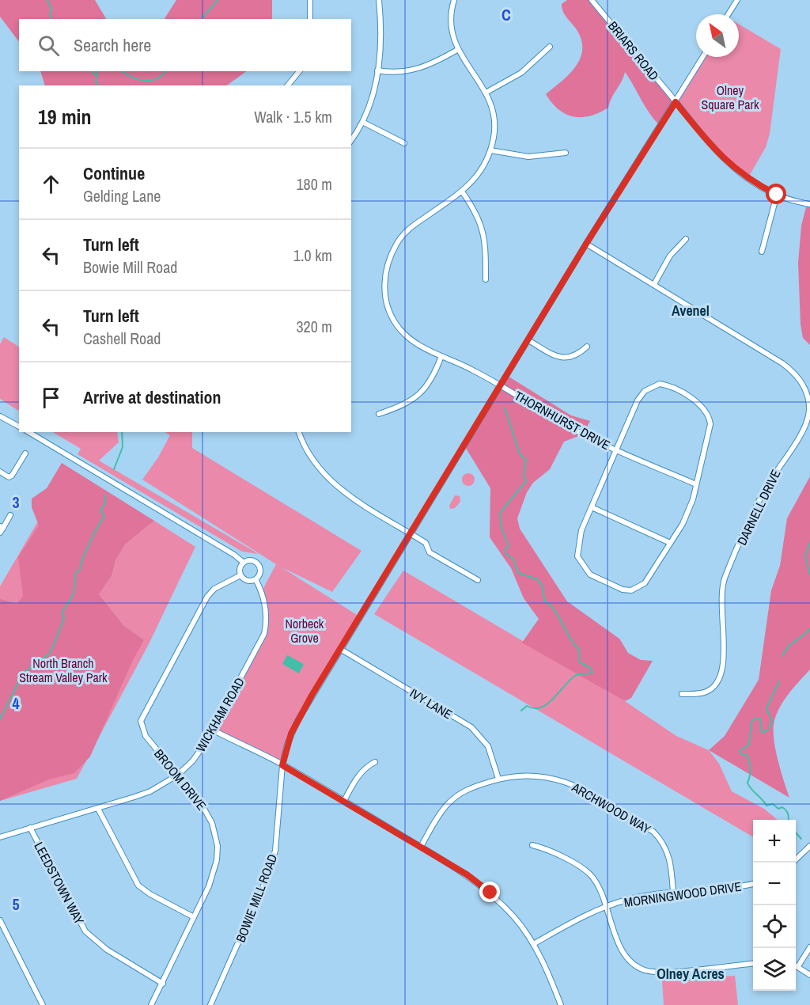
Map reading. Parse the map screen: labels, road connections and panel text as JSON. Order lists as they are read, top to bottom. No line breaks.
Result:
{"streets":{"street":["BRIARS ROAD","THORNHURST DRIVE","DARNELL DRIVE","IVY LANE","WICKHAM ROAD","BROOM DRIVE","ARCHWOOD WAY","LEEDSTOWN WAY","MORNINGWOOD DRIVE","BOWIE MILL ROAD"]},"crossings":[["BRIARS ROAD","BOWIE MILL ROAD"],["THORNHURST DRIVE","BOWIE MILL ROAD"],["DARNELL DRIVE","BOWIE MILL ROAD"],["IVY LANE","ARCHWOOD WAY"],["IVY LANE","BOWIE MILL ROAD"],["WICKHAM ROAD","BROOM DRIVE"],["WICKHAM ROAD","LEEDSTOWN WAY"],["BROOM DRIVE","LEEDSTOWN WAY"],["ARCHWOOD WAY","MORNINGWOOD DRIVE"]],"districts":["Avenel","Olney Acres"],"parks":["Olney Square Park","Norbeck Grove","North Branch Stream Valley Park"],"north":"top left","page":{"search":"Search here","heading":["19 min","Walk · 1.5 km"],"list":[["Continue","Gelding Lane","180 m"],["Turn left","Bowie Mill Road","1.0 km"],["Turn left","Cashell Road","320 m"],"Arrive at destination"],"map_buttons":["+","−"]},"grid":{"columns":["C"],"rows":["3","4","5"]}}
